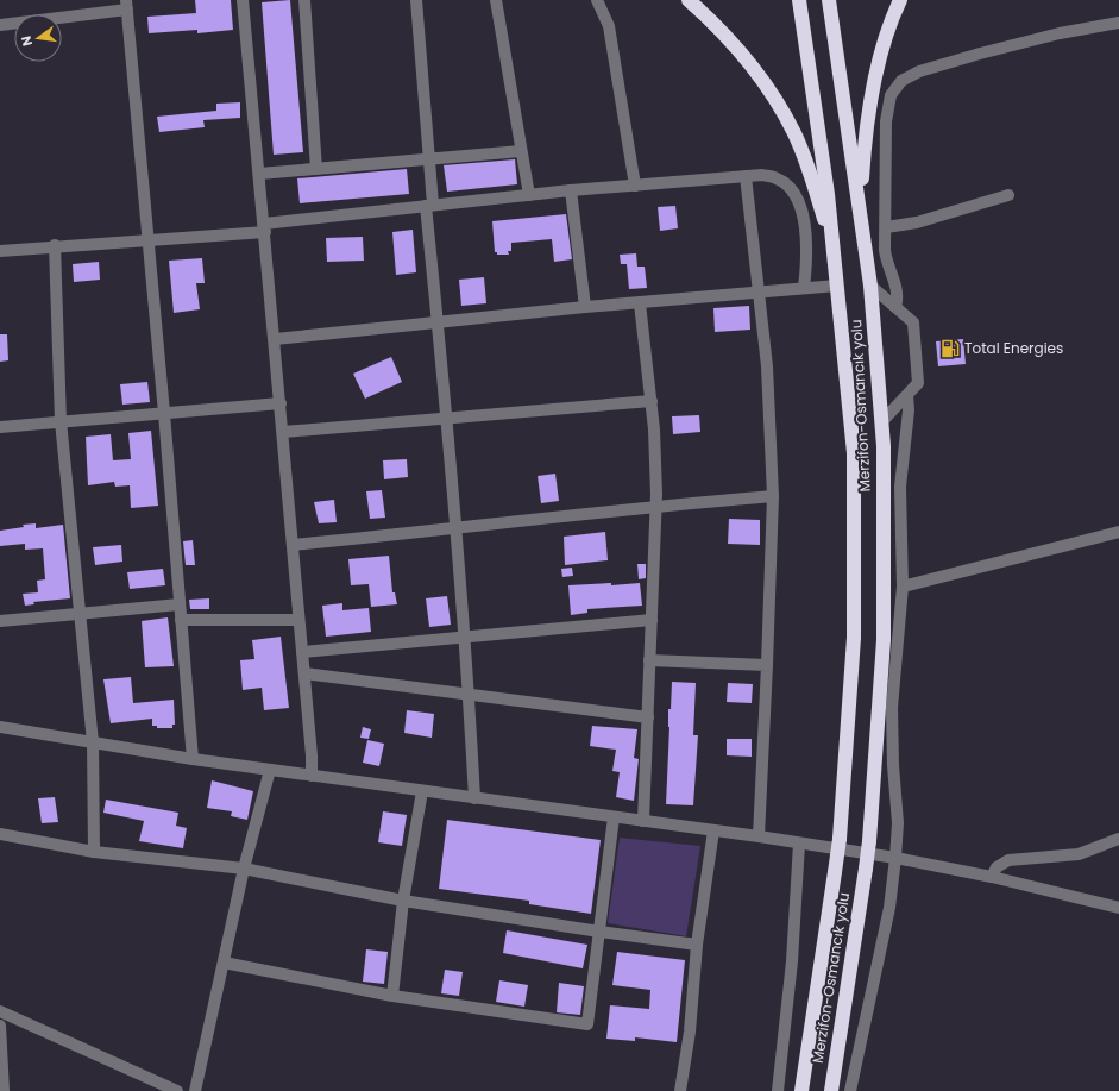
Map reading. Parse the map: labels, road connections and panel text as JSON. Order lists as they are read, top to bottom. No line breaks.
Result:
{"streets":{"highway":["Merzifon-Osmancık yolu"]},"places":{"fuel station":["Total Energies"]},"north":"left"}
